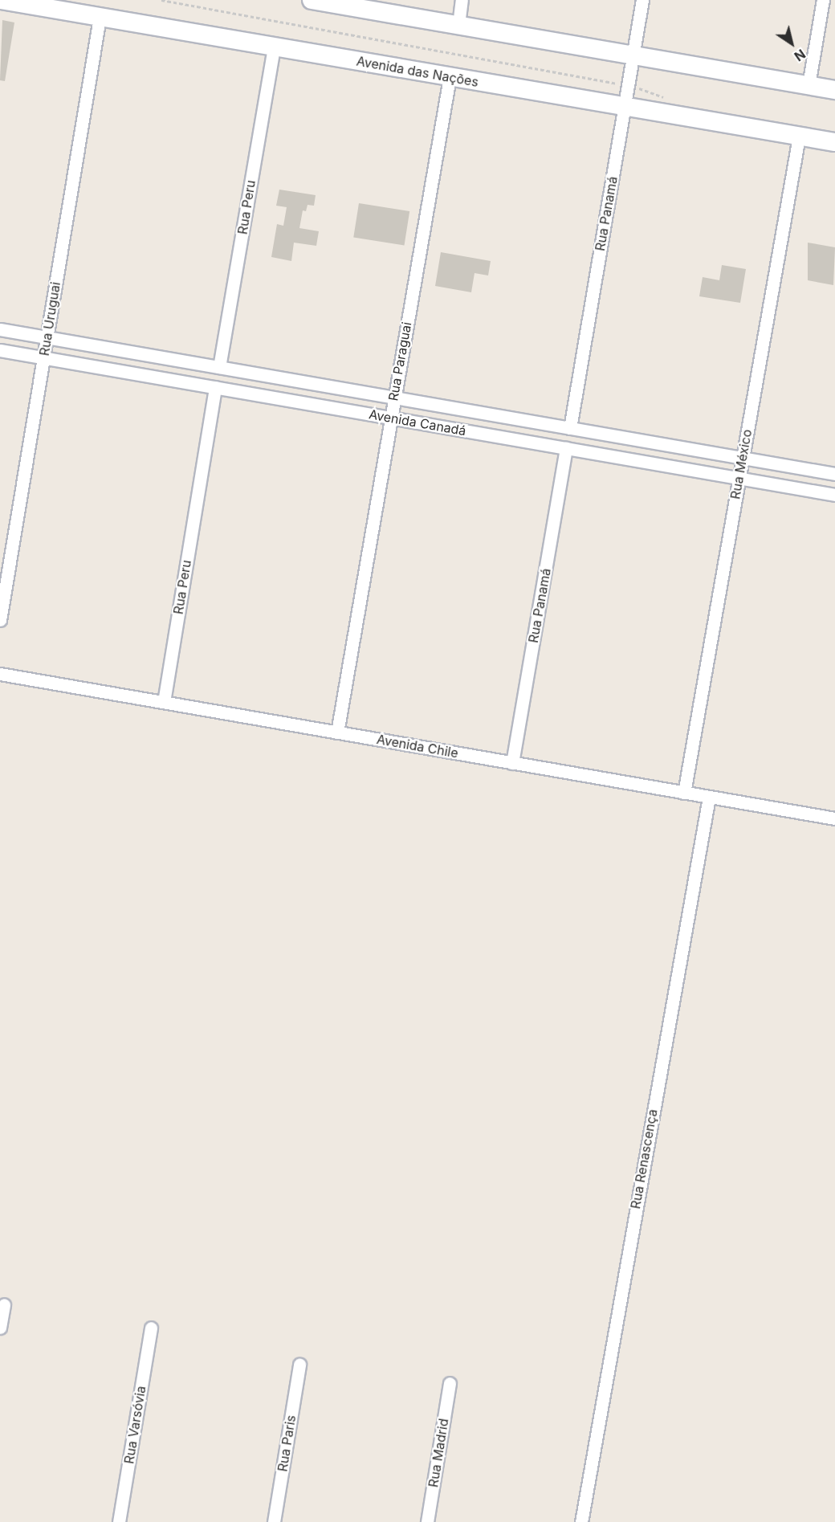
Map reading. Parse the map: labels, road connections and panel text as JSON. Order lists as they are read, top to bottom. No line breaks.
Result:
{"streets":{"main road":["Avenida das Nações"],"street":["Rua Peru","Rua Panamá","Rua Uruguai","Rua Paraguai","Avenida Canadá","Rua México","Avenida Chile","Rua Renascença","Rua Varsóvia","Rua Paris","Rua Madrid"]},"crossings":[["Avenida das Nações","Rua Peru"],["Avenida das Nações","Rua Panamá"],["Avenida das Nações","Rua Uruguai"],["Avenida das Nações","Rua Paraguai"],["Avenida das Nações","Rua México"],["Rua Peru","Avenida Canadá"],["Rua Peru","Avenida Chile"],["Rua Panamá","Avenida Canadá"],["Rua Panamá","Avenida Chile"],["Rua Uruguai","Avenida Canadá"],["Rua Paraguai","Avenida Canadá"],["Rua Paraguai","Avenida Chile"],["Avenida Canadá","Rua México"],["Rua México","Avenida Chile"],["Avenida Chile","Rua Renascença"]],"north":"bottom right"}
